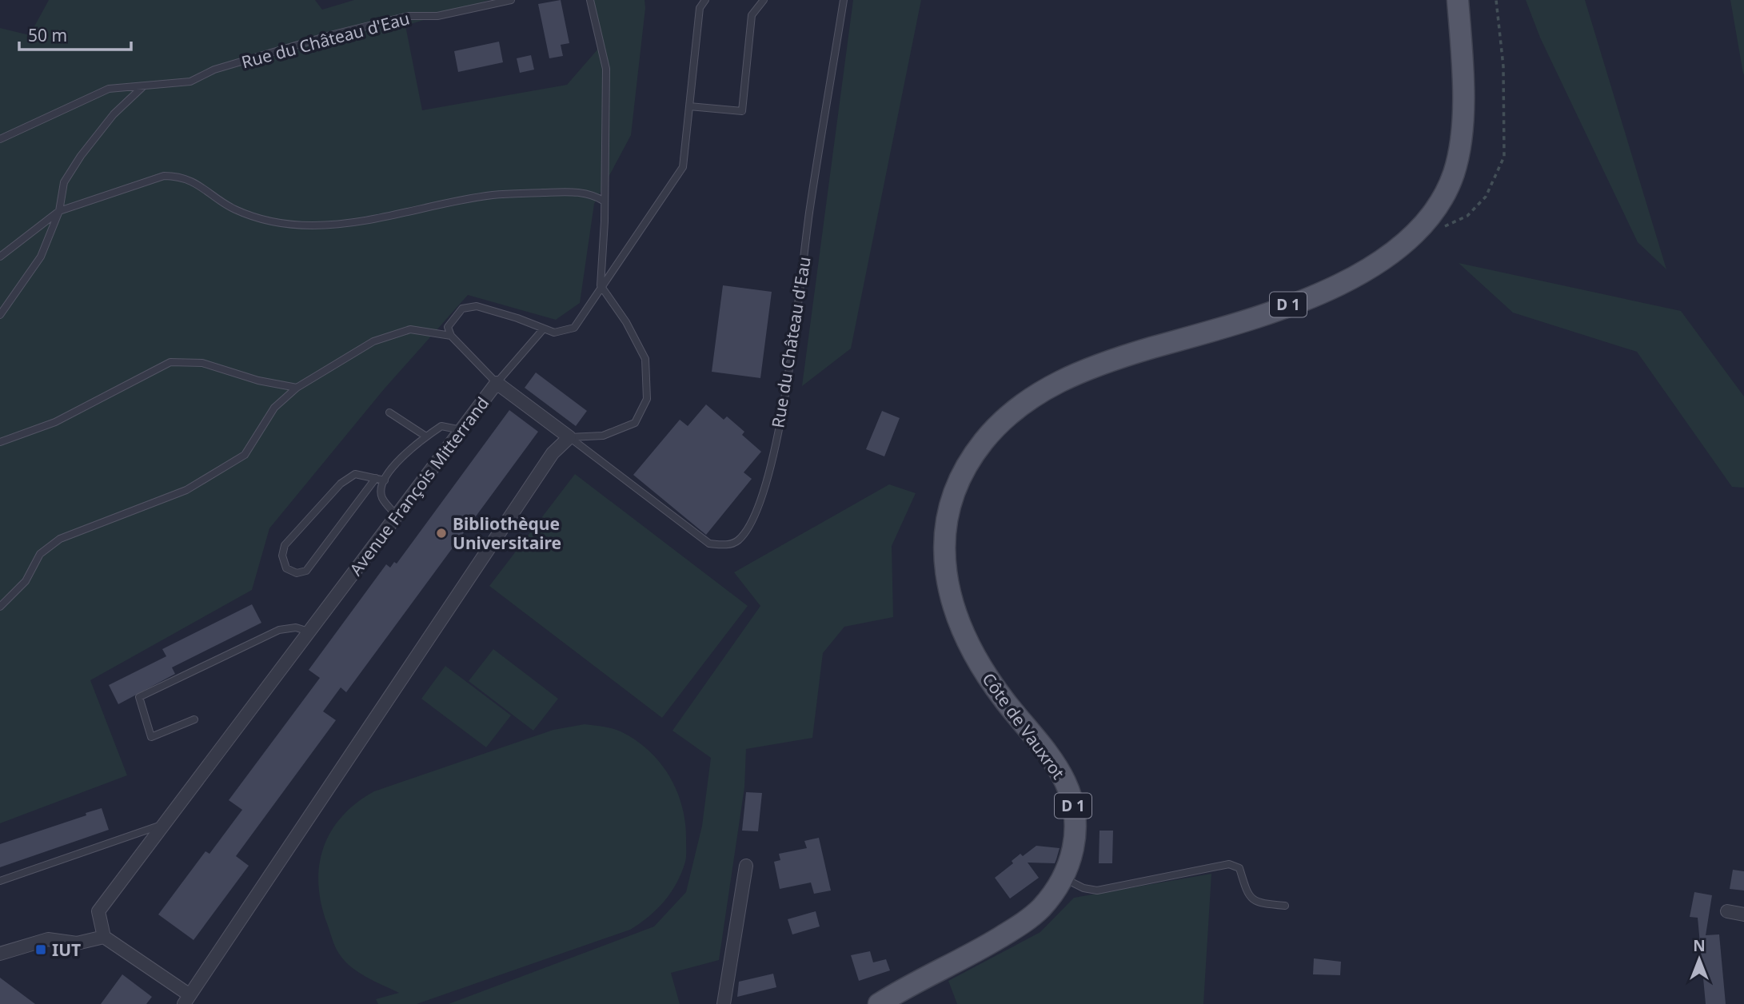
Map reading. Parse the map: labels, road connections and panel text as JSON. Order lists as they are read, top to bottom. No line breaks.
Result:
{"streets":{"main road":["D 1","Côte de Vauxrot"],"street":["Avenue François Mitterrand"],"lane":["Rue du Château d'Eau"]},"crossings":[["Rue du Château d'Eau","Avenue François Mitterrand"],["D 1","Côte de Vauxrot"]],"places":{"other":["Bibliothèque Universitaire"],"transit":["IUT"]},"scale_bar":"50 m","north":"top"}
